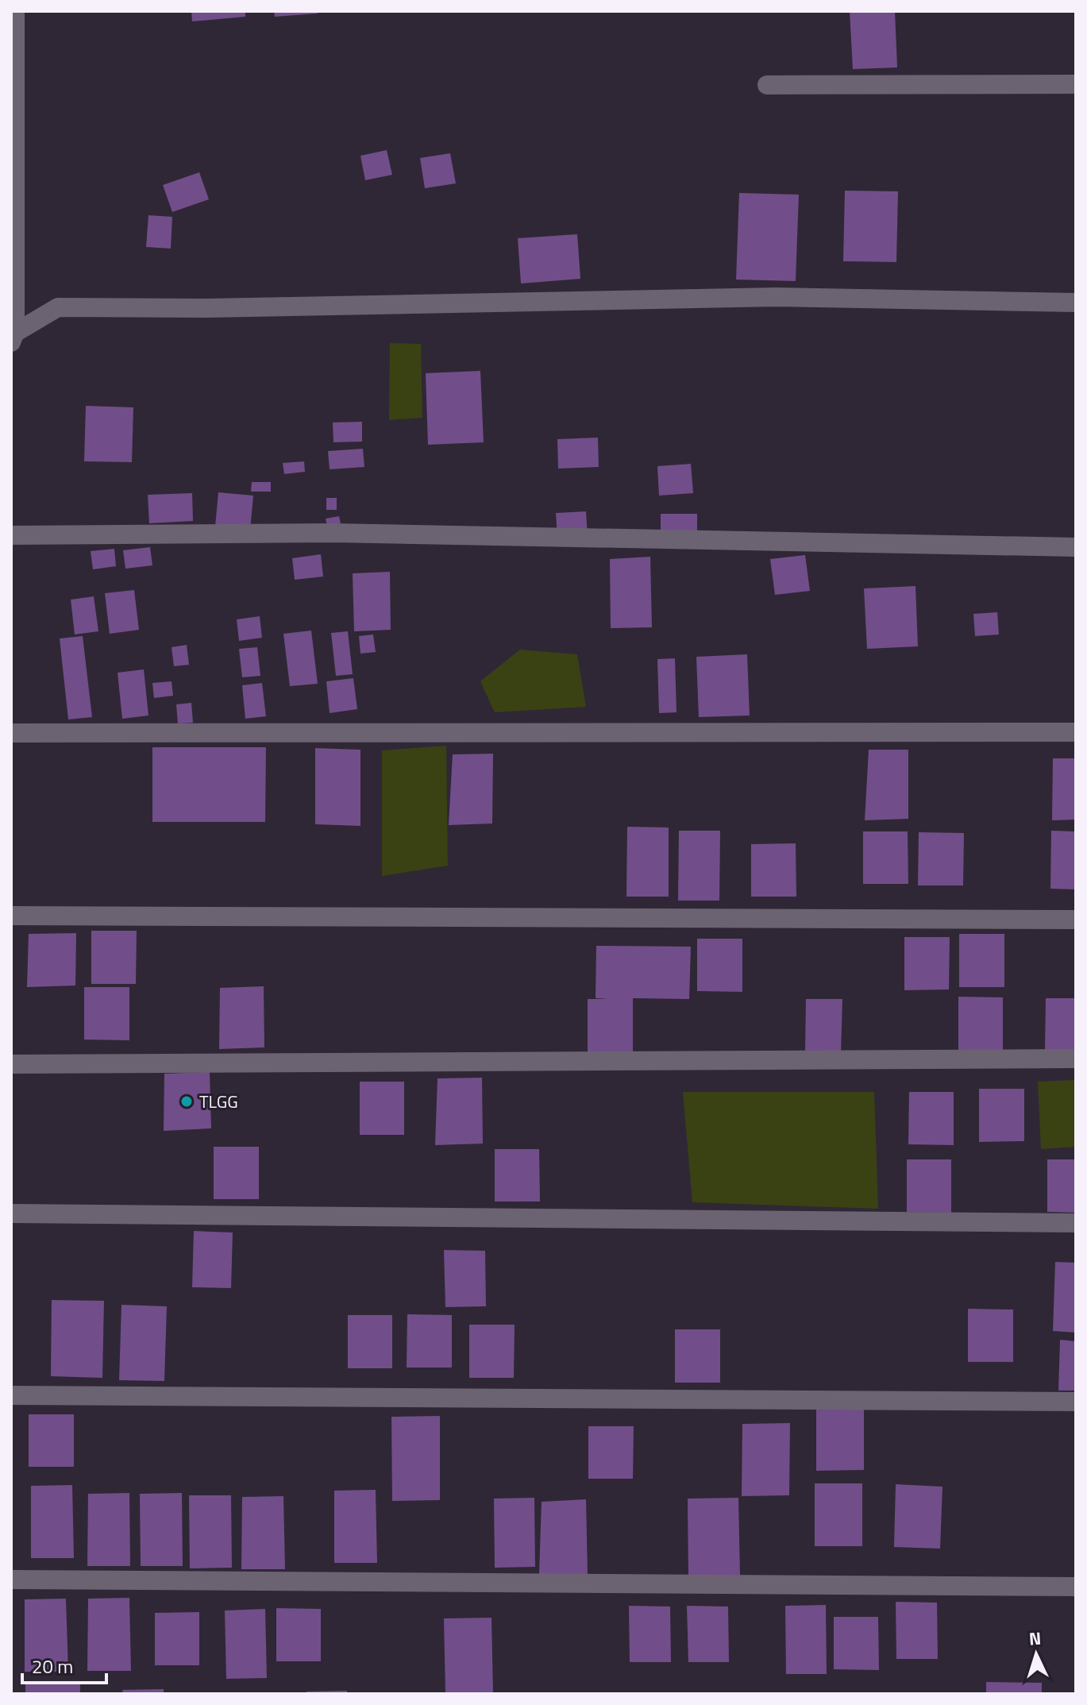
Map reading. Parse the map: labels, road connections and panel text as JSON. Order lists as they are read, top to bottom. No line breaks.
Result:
{"places":["TLGG"],"scale_bar":"20 m","north":"top"}
